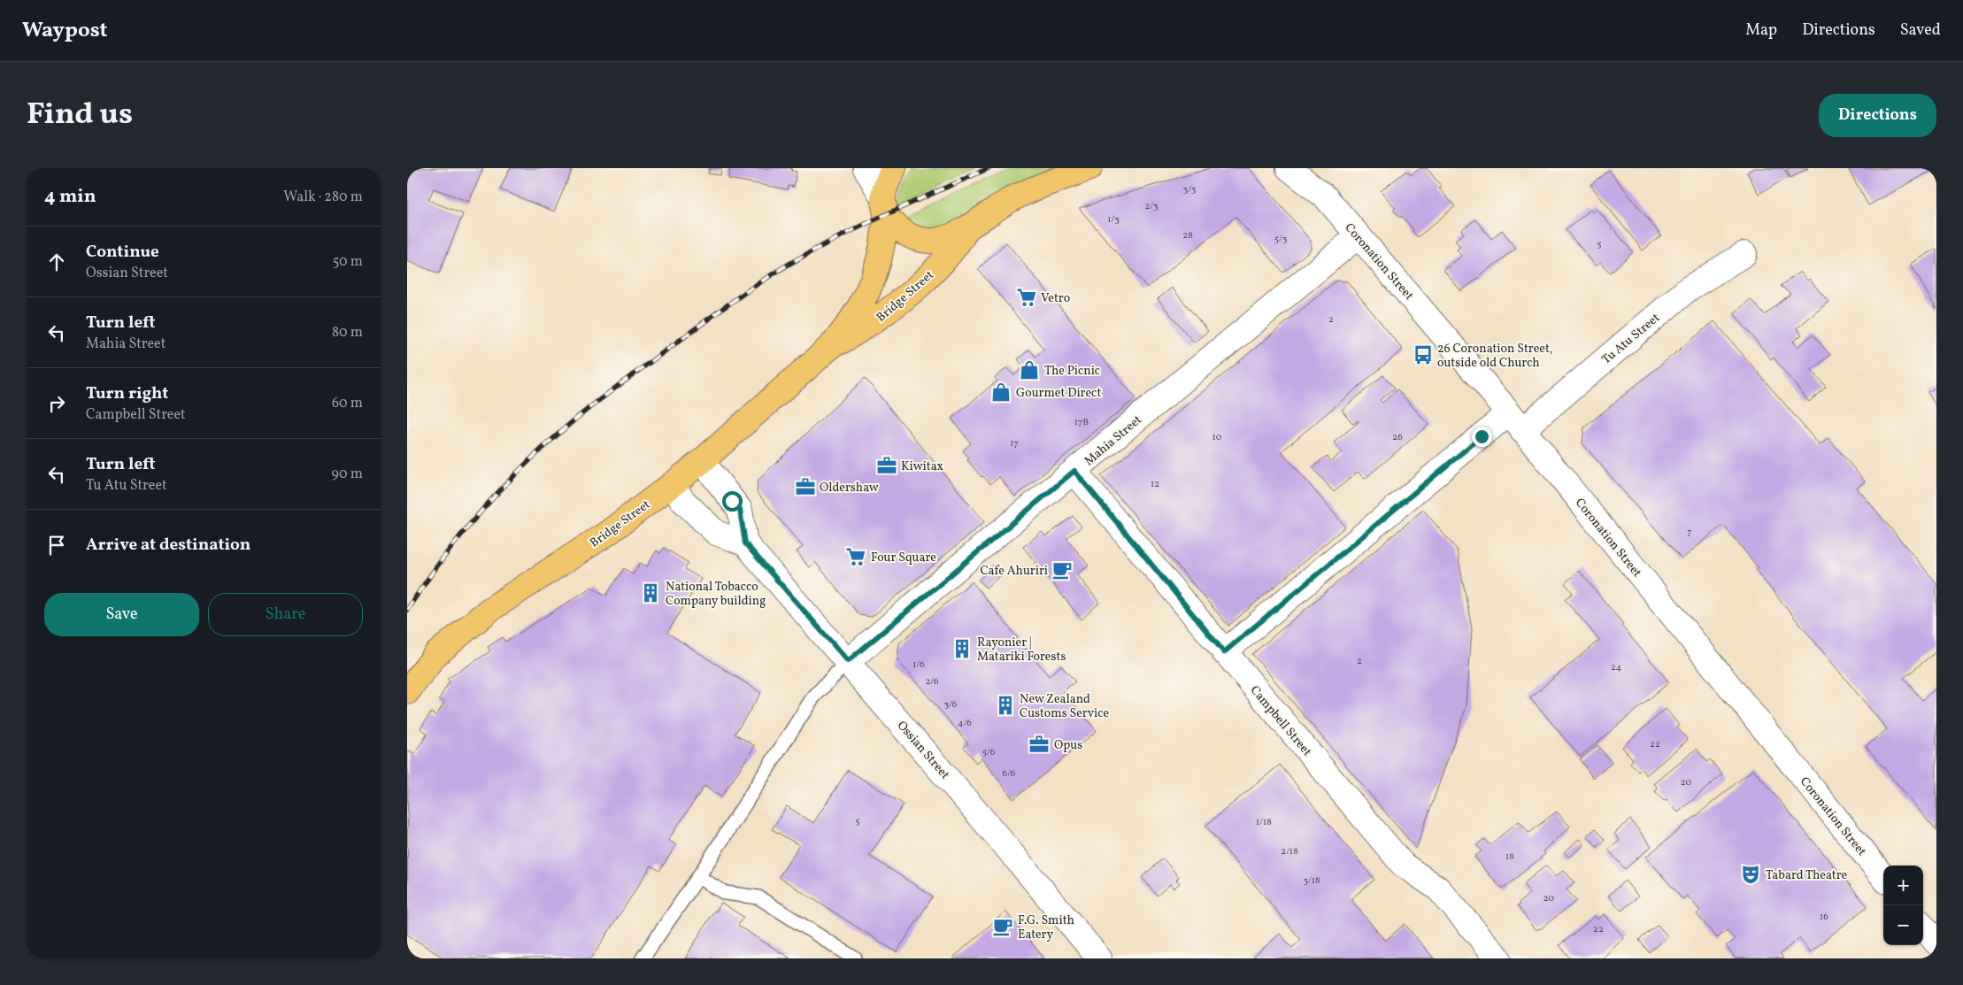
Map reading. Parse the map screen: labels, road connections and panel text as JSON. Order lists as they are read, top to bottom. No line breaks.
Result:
{"streets":{"highway":["Bridge Street"],"street":["Coronation Street","Tu Atu Street","Mahia Street","Campbell Street","Ossian Street"]},"crossings":[["Coronation Street","Tu Atu Street"],["Coronation Street","Mahia Street"],["Bridge Street","Ossian Street"],["Tu Atu Street","Campbell Street"],["Mahia Street","Campbell Street"],["Mahia Street","Ossian Street"]],"places":{"supermarket":["Vetro","Four Square"],"bus stop":["26 Coronation Street, outside old Church"],"shop":["The Picnic","Gourmet Direct"],"office":["Kiwitax","Oldershaw","Opus"],"cafe":["Cafe Ahuriri","F.G. Smith Eatery"],"building":["National Tobacco Company building","Rayonier | Matariki Forests","New Zealand Customs Service"],"theatre":["Tabard Theatre"]},"house_numbers":["3/3","2/3","1/3","28","5/3","5","2","17B","10","26","17","12","7","2","1/6","24","2/6","3/6","4/6","22","5/6","6/6","20","5","1/18","2/18","18","3/18","20","16","22"],"page":{"header":"Waypost","nav":["Map","Directions","Saved"],"title":"Find us","buttons":["Directions",["Save","Share"]],"heading":["4 min","Walk · 280 m"],"list":[["Continue","Ossian Street","50 m"],["Turn left","Mahia Street","80 m"],["Turn right","Campbell Street","60 m"],["Turn left","Tu Atu Street","90 m"],"Arrive at destination"],"map_buttons":["+","−"]}}
